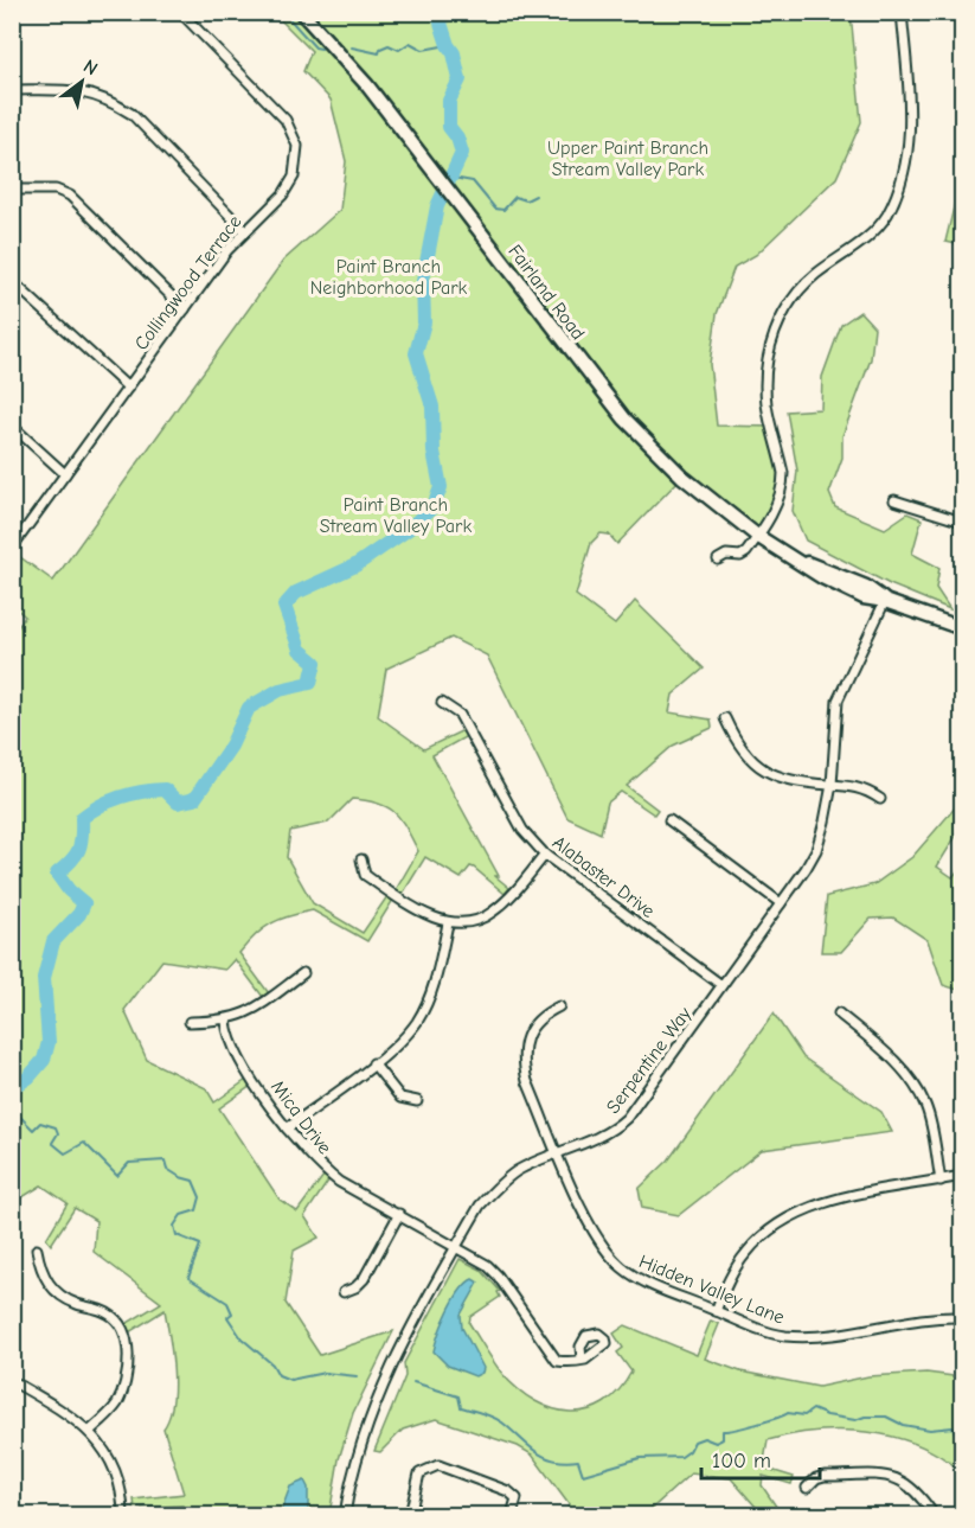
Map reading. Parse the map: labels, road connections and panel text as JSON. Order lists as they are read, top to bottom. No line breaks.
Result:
{"streets":{"main road":["Fairland Road"],"street":["Collingwood Terrace","Alabaster Drive","Serpentine Way","Mica Drive","Hidden Valley Lane"]},"crossings":[["Fairland Road","Serpentine Way"],["Alabaster Drive","Serpentine Way"],["Serpentine Way","Mica Drive"],["Serpentine Way","Hidden Valley Lane"]],"parks":["Upper Paint Branch Stream Valley Park","Paint Branch Neighborhood Park","Paint Branch Stream Valley Park"],"scale_bar":"100 m","north":"top right"}
